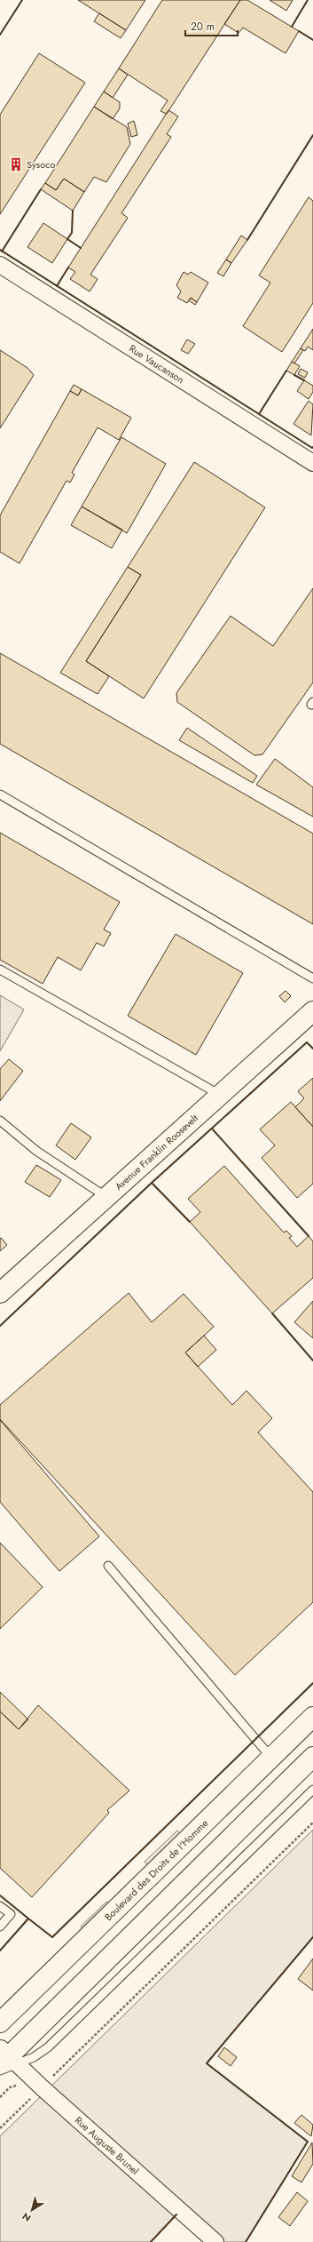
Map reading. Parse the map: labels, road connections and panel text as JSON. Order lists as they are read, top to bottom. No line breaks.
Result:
{"streets":{"main road":["Avenue Franklin Roosevelt","Boulevard des Droits de l'Homme"],"street":["Rue Vaucanson","Rue Auguste Brunel"]},"places":{"building":["Sysoco"]},"scale_bar":"20 m","north":"bottom left"}
